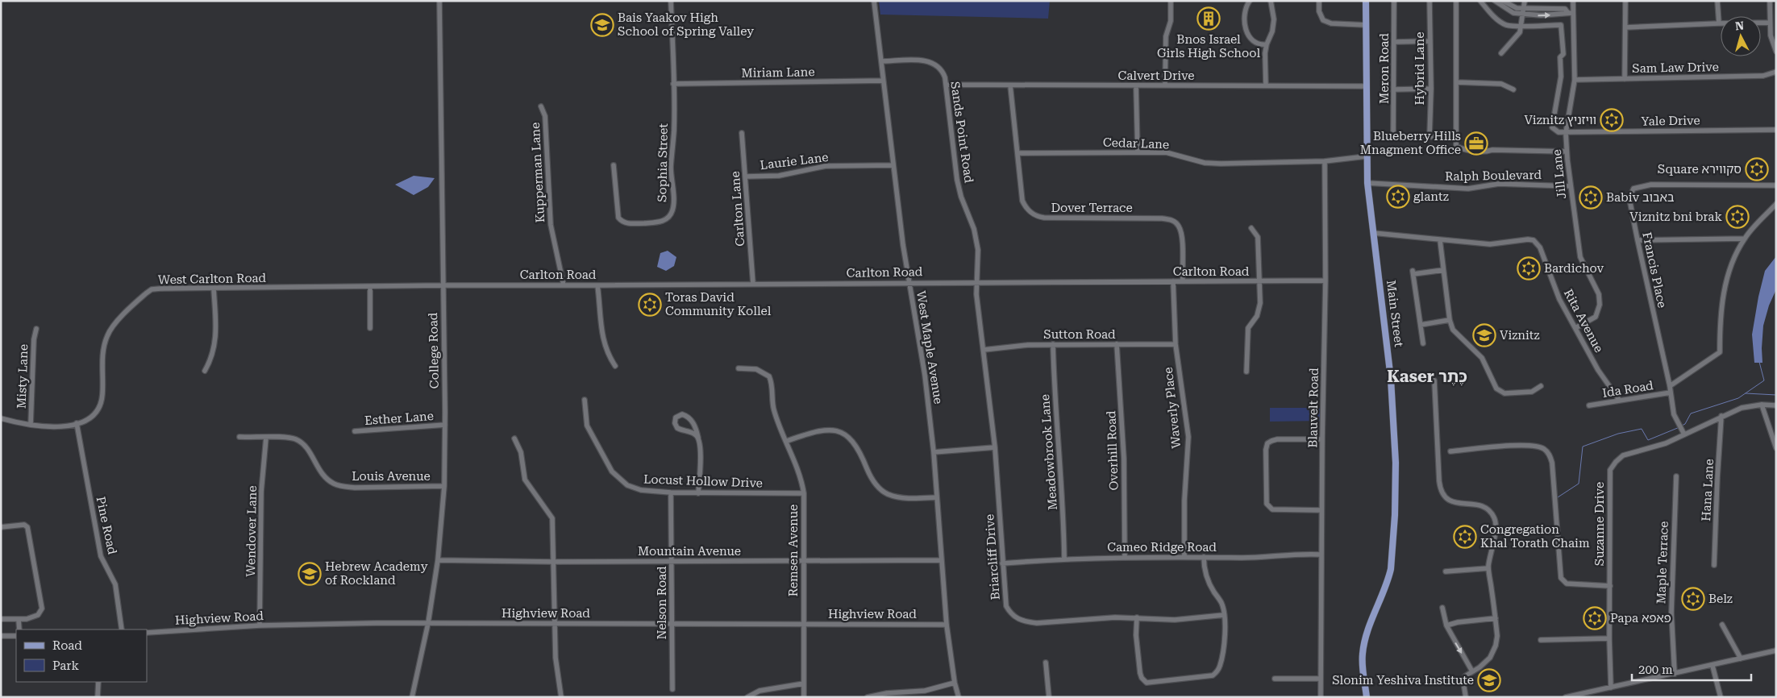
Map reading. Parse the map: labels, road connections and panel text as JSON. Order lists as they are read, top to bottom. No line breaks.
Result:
{"streets":{"main road":["Main Street"],"street":["Sam Law Drive","Meron Road","Hybrid Lane","Miriam Lane","Calvert Drive","Yale Drive","Sands Point Road","Cedar Lane","Laurie Lane","Sophia Street","Kupperman Lane","Jill Lane","Ralph Boulevard","Dover Terrace","Carlton Lane","Francis Place","Carlton Road","West Carlton Road","Rita Avenue","Sutton Road","West Maple Avenue","College Road","Misty Lane","Ida Road","Waverly Place","Blauvelt Road","Esther Lane","Overhill Road","Meadowbrook Lane","Louis Avenue","Locust Hollow Drive","Hana Lane","Suzanne Drive","Pine Road","Wendover Lane","Cameo Ridge Road","Remsen Avenue","Mountain Avenue","Briarcliff Drive","Maple Terrace","Nelson Road","Highview Road"]},"crossings":[["Sam Law Drive","Jill Lane"],["Miriam Lane","Sophia Street"],["Miriam Lane","West Maple Avenue"],["Calvert Drive","Sands Point Road"],["Calvert Drive","Dover Terrace"],["Calvert Drive","Main Street"],["Yale Drive","Jill Lane"],["Sands Point Road","Carlton Road"],["Sands Point Road","West Maple Avenue"],["Sands Point Road","Briarcliff Drive"],["Cedar Lane","Dover Terrace"],["Cedar Lane","Blauvelt Road"],["Laurie Lane","Carlton Lane"],["Laurie Lane","West Maple Avenue"],["Kupperman Lane","Carlton Road"],["Jill Lane","Ralph Boulevard"],["Jill Lane","Rita Avenue"],["Ralph Boulevard","Main Street"],["Dover Terrace","Carlton Road"],["Carlton Lane","Carlton Road"],["Francis Place","Ida Road"],["Francis Place","Suzanne Drive"],["Carlton Road","West Carlton Road"],["Carlton Road","West Maple Avenue"],["Carlton Road","College Road"],["Carlton Road","Waverly Place"],["Carlton Road","Blauvelt Road"],["Carlton Road","Briarcliff Drive"],["West Carlton Road","College Road"],["West Carlton Road","Misty Lane"],["West Carlton Road","Pine Road"],["Main Street","Rita Avenue"],["Rita Avenue","Ida Road"],["Sutton Road","Waverly Place"],["Sutton Road","Overhill Road"],["Sutton Road","Meadowbrook Lane"],["Sutton Road","Briarcliff Drive"],["West Maple Avenue","Mountain Avenue"],["West Maple Avenue","Highview Road"],["College Road","Esther Lane"],["College Road","Louis Avenue"],["College Road","Mountain Avenue"],["College Road","Highview Road"],["Waverly Place","Cameo Ridge Road"],["Blauvelt Road","Cameo Ridge Road"],["Overhill Road","Cameo Ridge Road"],["Meadowbrook Lane","Cameo Ridge Road"],["Louis Avenue","Wendover Lane"],["Locust Hollow Drive","Remsen Avenue"],["Locust Hollow Drive","Nelson Road"],["Hana Lane","Suzanne Drive"],["Wendover Lane","Highview Road"],["Cameo Ridge Road","Briarcliff Drive"],["Remsen Avenue","Mountain Avenue"],["Remsen Avenue","Highview Road"],["Mountain Avenue","Nelson Road"],["Nelson Road","Highview Road"]],"districts":["Kaser כֶּתֶר"],"places":{"building":["Bnos Israel Girls High School"],"school or university":["Bais Yaakov High School of Spring Valley","Viznitz","Hebrew Academy of Rockland","Slonim Yeshiva Institute"],"synagogue":["Viznitz וויזניץ","Square סקווירא","glantz","Babiv באבוב","Viznitz bni brak","Bardichov","Toras David Community Kollel","Congregation Khal Torath Chaim","Belz","Papa פאפא"],"office":["Blueberry Hills Mnagment Office"]},"legend":["Road","Park"],"scale_bar":"200 m","north":"top"}
